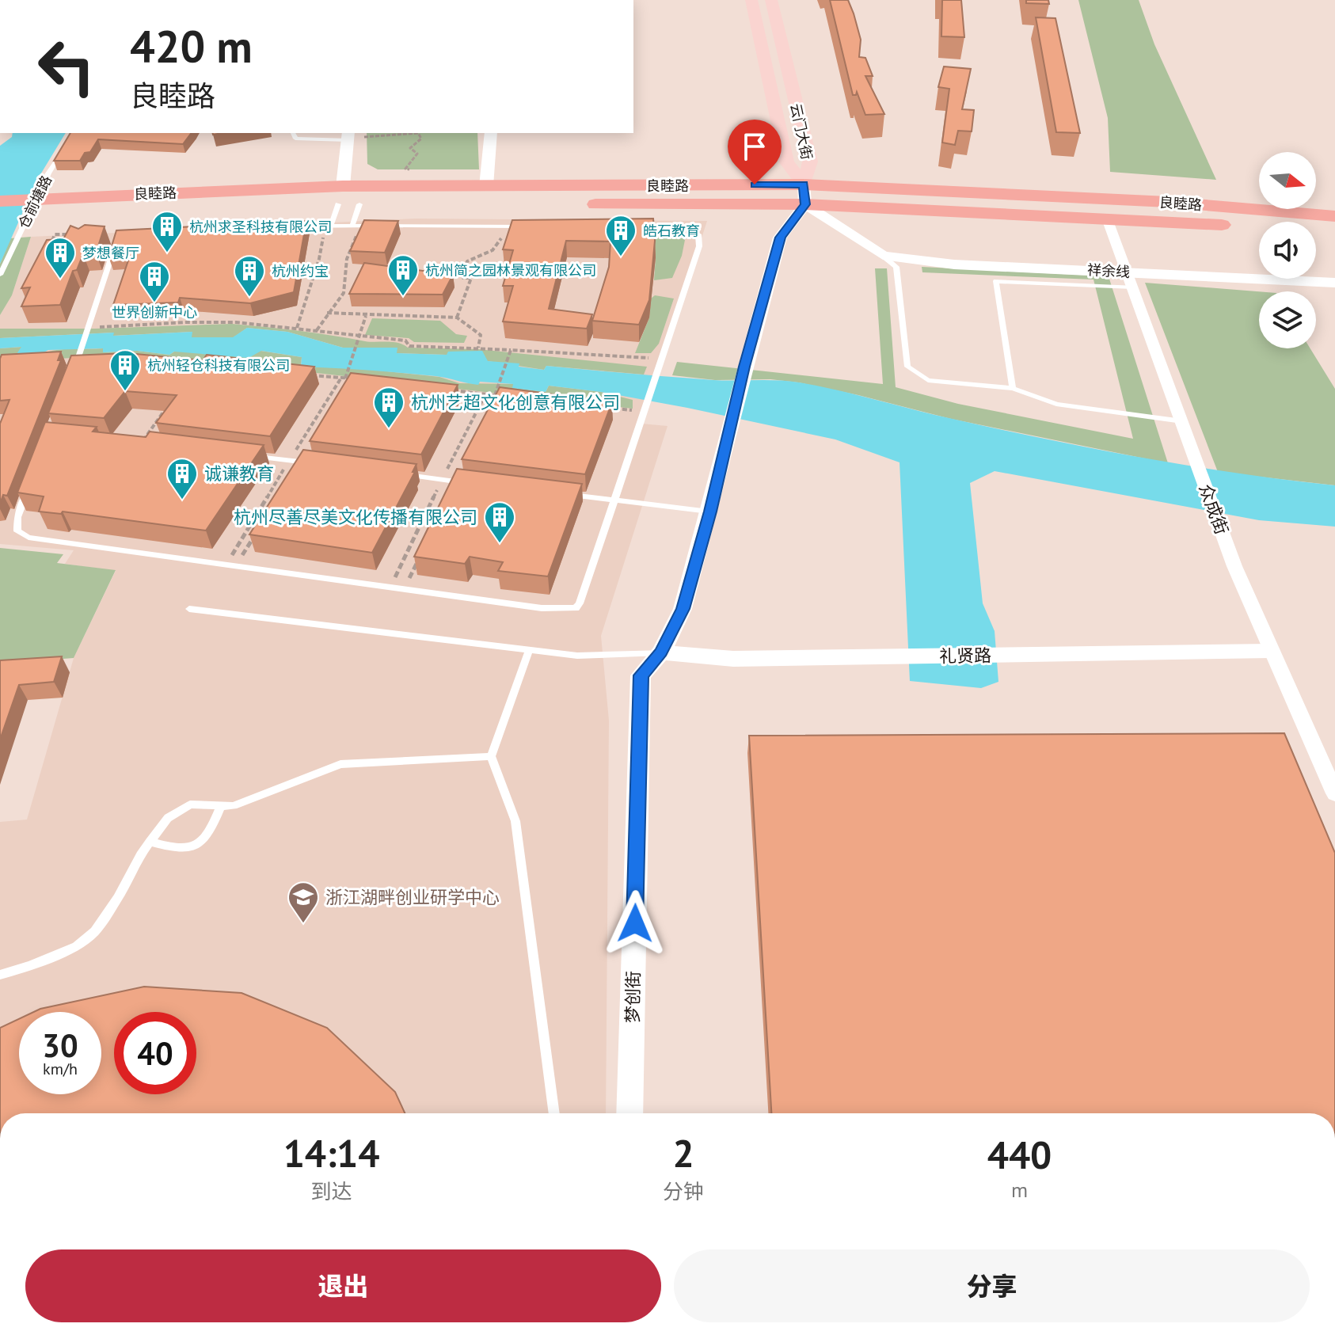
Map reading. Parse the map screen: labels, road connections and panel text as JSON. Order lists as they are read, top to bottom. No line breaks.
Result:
{"streets":{"main road":["云门大街","良睦路"],"street":["祥余线","众成街","礼贤路","梦创街"],"lane":["仓前塘路"]},"crossings":[["云门大街","良睦路"],["良睦路","众成街"],["良睦路","梦创街"],["祥余线","众成街"],["众成街","礼贤路"],["礼贤路","梦创街"]],"places":{"building":["杭州求圣科技有限公司","皓石教育","梦想餐厅","杭州简之园林景观有限公司","杭州约宝","世界创新中心","杭州轻仓科技有限公司","杭州艺超文化创意有限公司","诚谦教育","杭州尽善尽美文化传播有限公司"],"school or university":["浙江湖畔创业研学中心"]},"north":"right","page":{"turn":["420 m","良睦路"],"speed":"30 km/h","limit":"40","eta":["14:14","到达","2","分钟","440","m"],"buttons":["退出","分享"]}}
